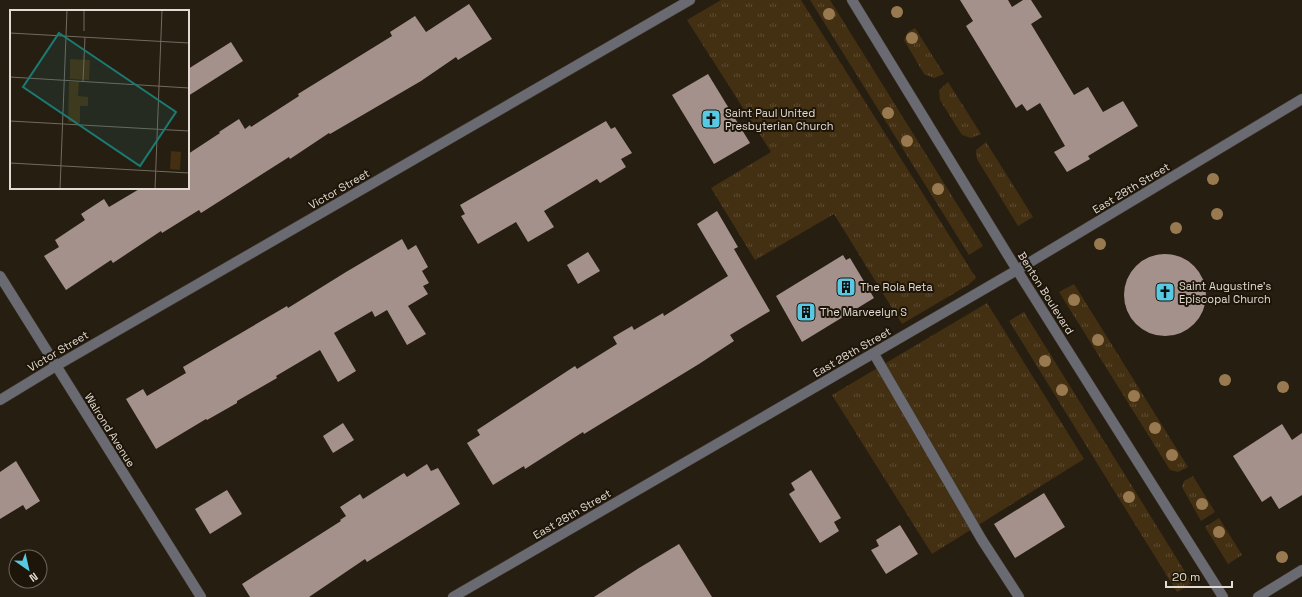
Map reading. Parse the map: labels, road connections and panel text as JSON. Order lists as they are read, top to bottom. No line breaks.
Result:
{"streets":{"street":["East 28th Street","Victor Street","Benton Boulevard","Walrond Avenue"]},"crossings":[["East 28th Street","Benton Boulevard"],["Victor Street","Walrond Avenue"]],"places":{"church":["Saint Paul United Presbyterian Church","Saint Augustine's Episcopal Church"],"building":["The Rola Reta","The Marveelyn S"]},"scale_bar":"20 m","north":"bottom right"}
